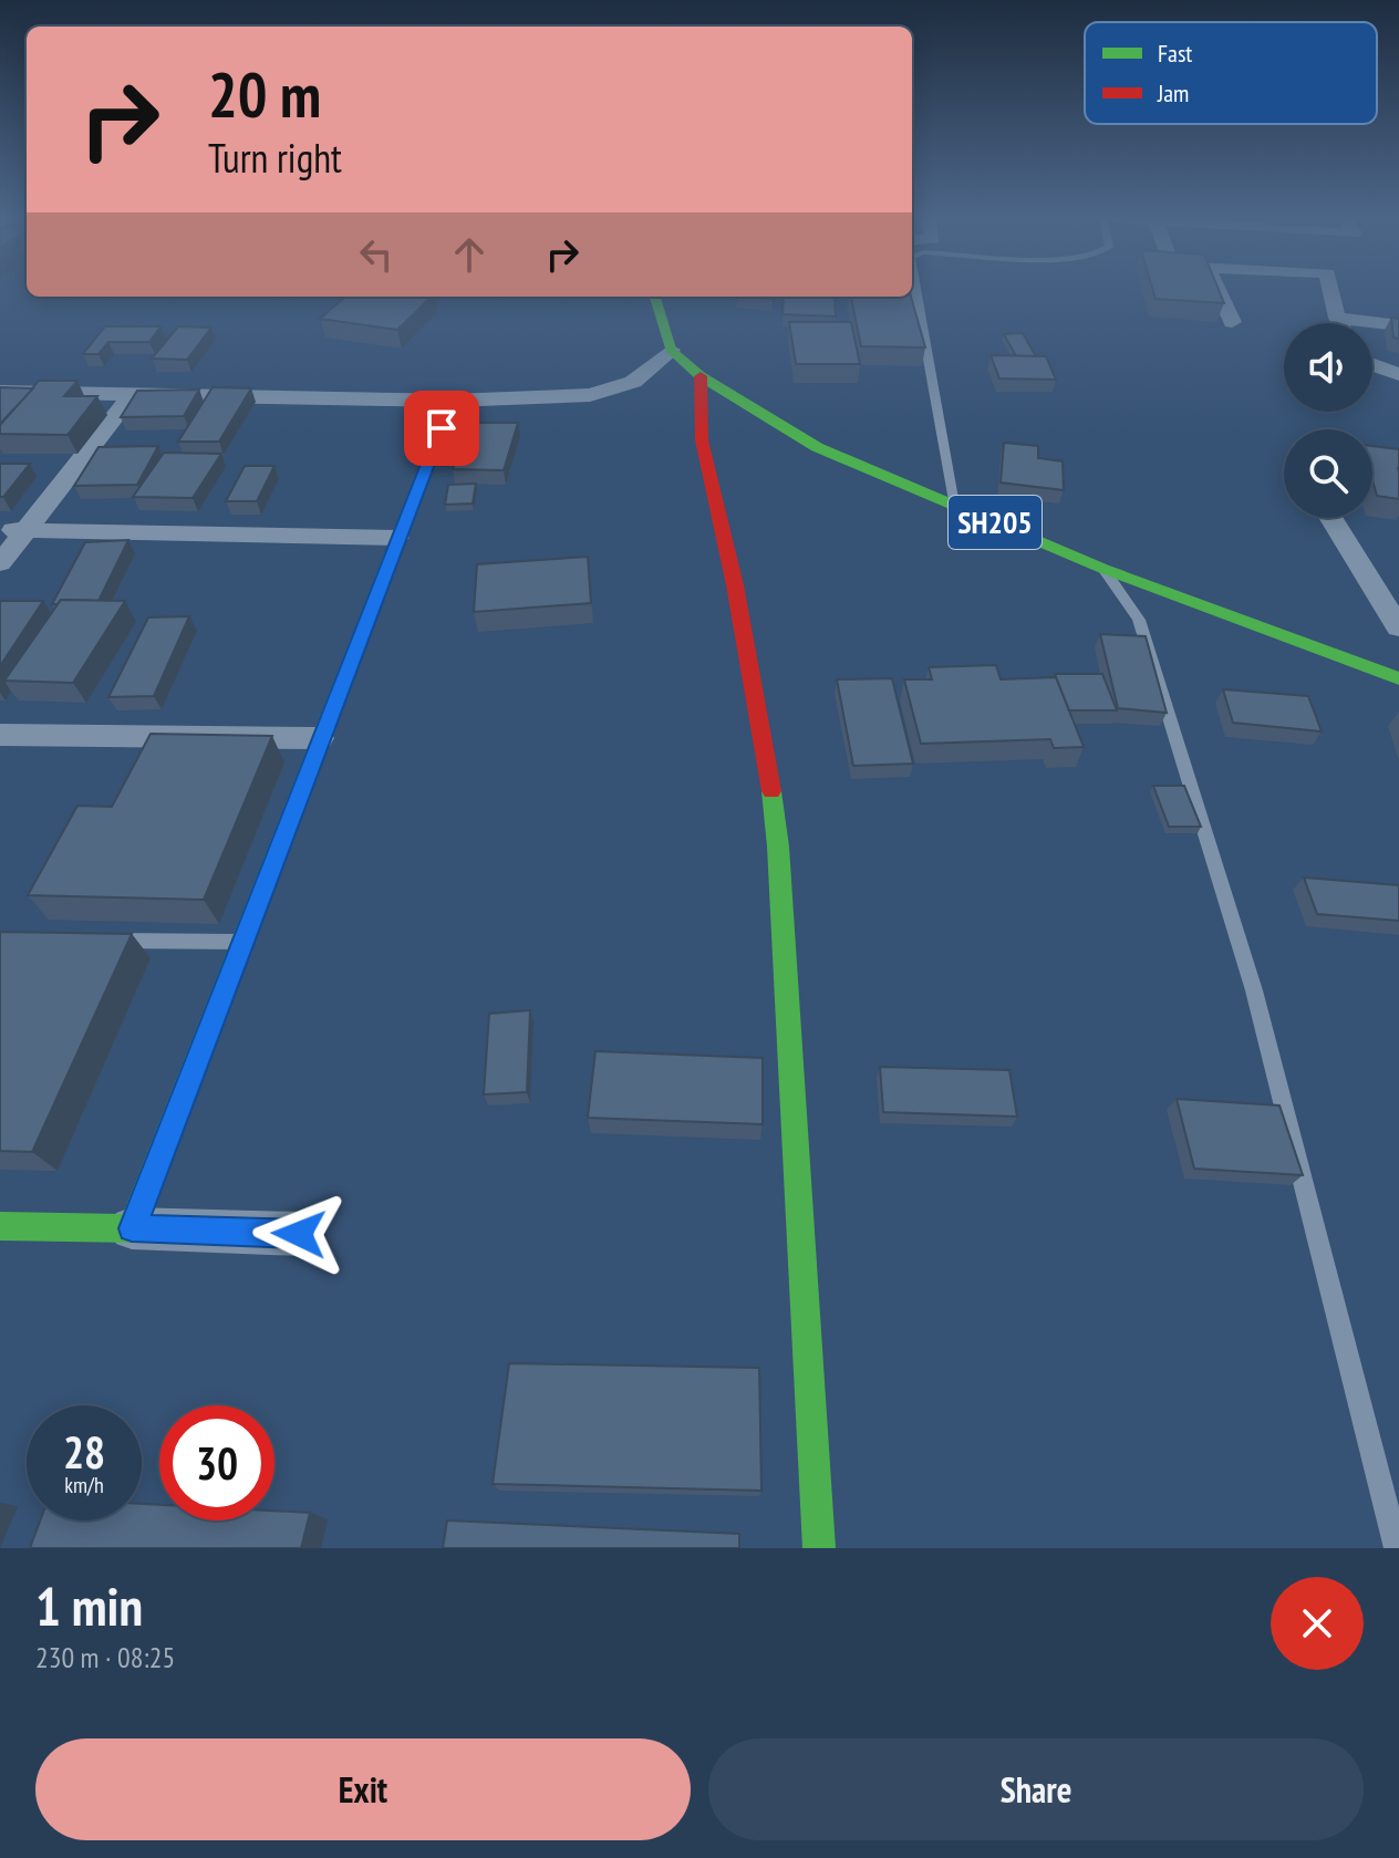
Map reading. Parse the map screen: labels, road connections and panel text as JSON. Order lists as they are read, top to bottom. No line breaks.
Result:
{"streets":{"street":["SH205"]},"legend":["Fast","Jam"],"page":{"turn":["20 m","Turn right"],"speed":"28 km/h","limit":"30","heading":["1 min","230 m · 08:25"],"buttons":["Exit","Share"]}}
